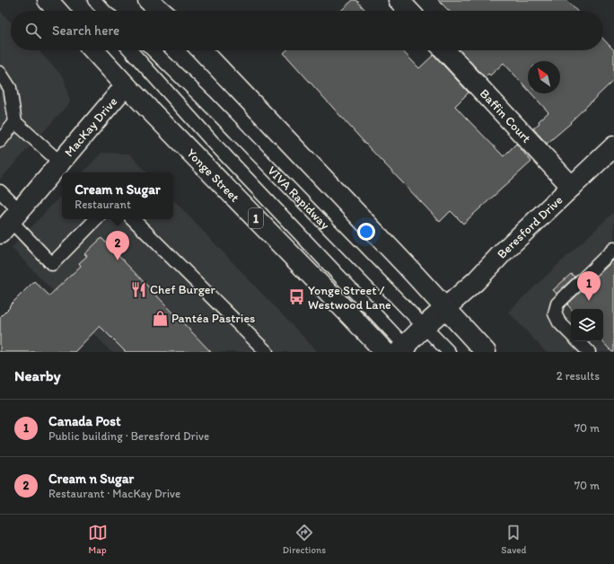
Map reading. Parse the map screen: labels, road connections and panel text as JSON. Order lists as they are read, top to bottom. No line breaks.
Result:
{"streets":{"main road":["Baffin Court","MacKay Drive","Yonge Street","1","Beresford Drive"],"lane":["VIVA Rapidway"]},"crossings":[["Baffin Court","Beresford Drive"],["MacKay Drive","Yonge Street"],["VIVA Rapidway","Beresford Drive"]],"places":{"restaurant":["Chef Burger"],"bus stop":["Yonge Street / Westwood Lane"],"shop":["Pantéa Pastries"]},"north":"top left","page":{"search":"Search here","popup":["Cream n Sugar","Restaurant"],"pins":["2","1"],"heading":["Nearby","2 results"],"list":[{"mark":"1","name":"Canada Post","note":"Public building · Beresford Drive","value":"70 m"},{"mark":"2","name":"Cream n Sugar","note":"Restaurant · MacKay Drive","value":"70 m"}],"nav":["Map","Directions","Saved"]}}
